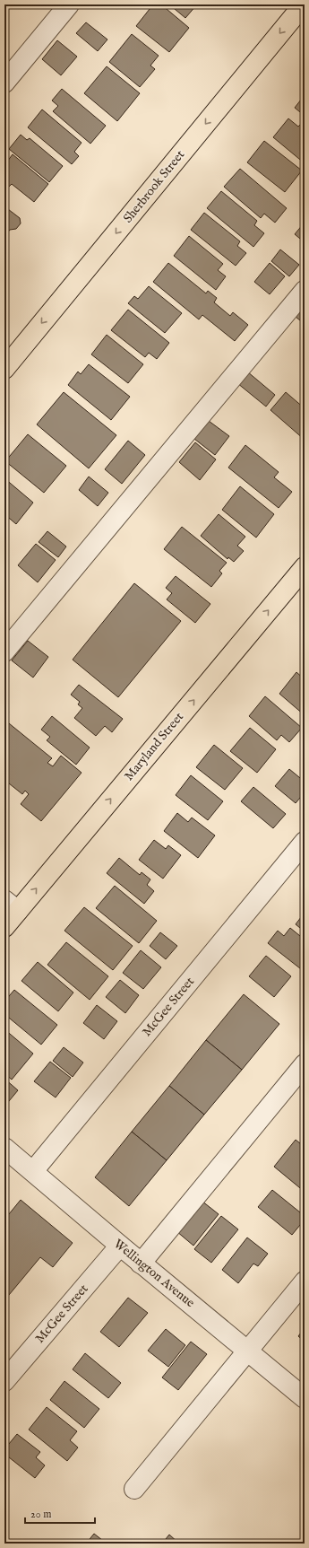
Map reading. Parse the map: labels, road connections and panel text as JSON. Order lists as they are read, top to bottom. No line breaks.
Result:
{"streets":{"main road":["Sherbrook Street","Maryland Street"],"street":["McGee Street","Wellington Avenue"]},"crossings":[["McGee Street","Wellington Avenue"]],"one_way":["Sherbrook Street","Maryland Street"],"scale_bar":"20 m"}
